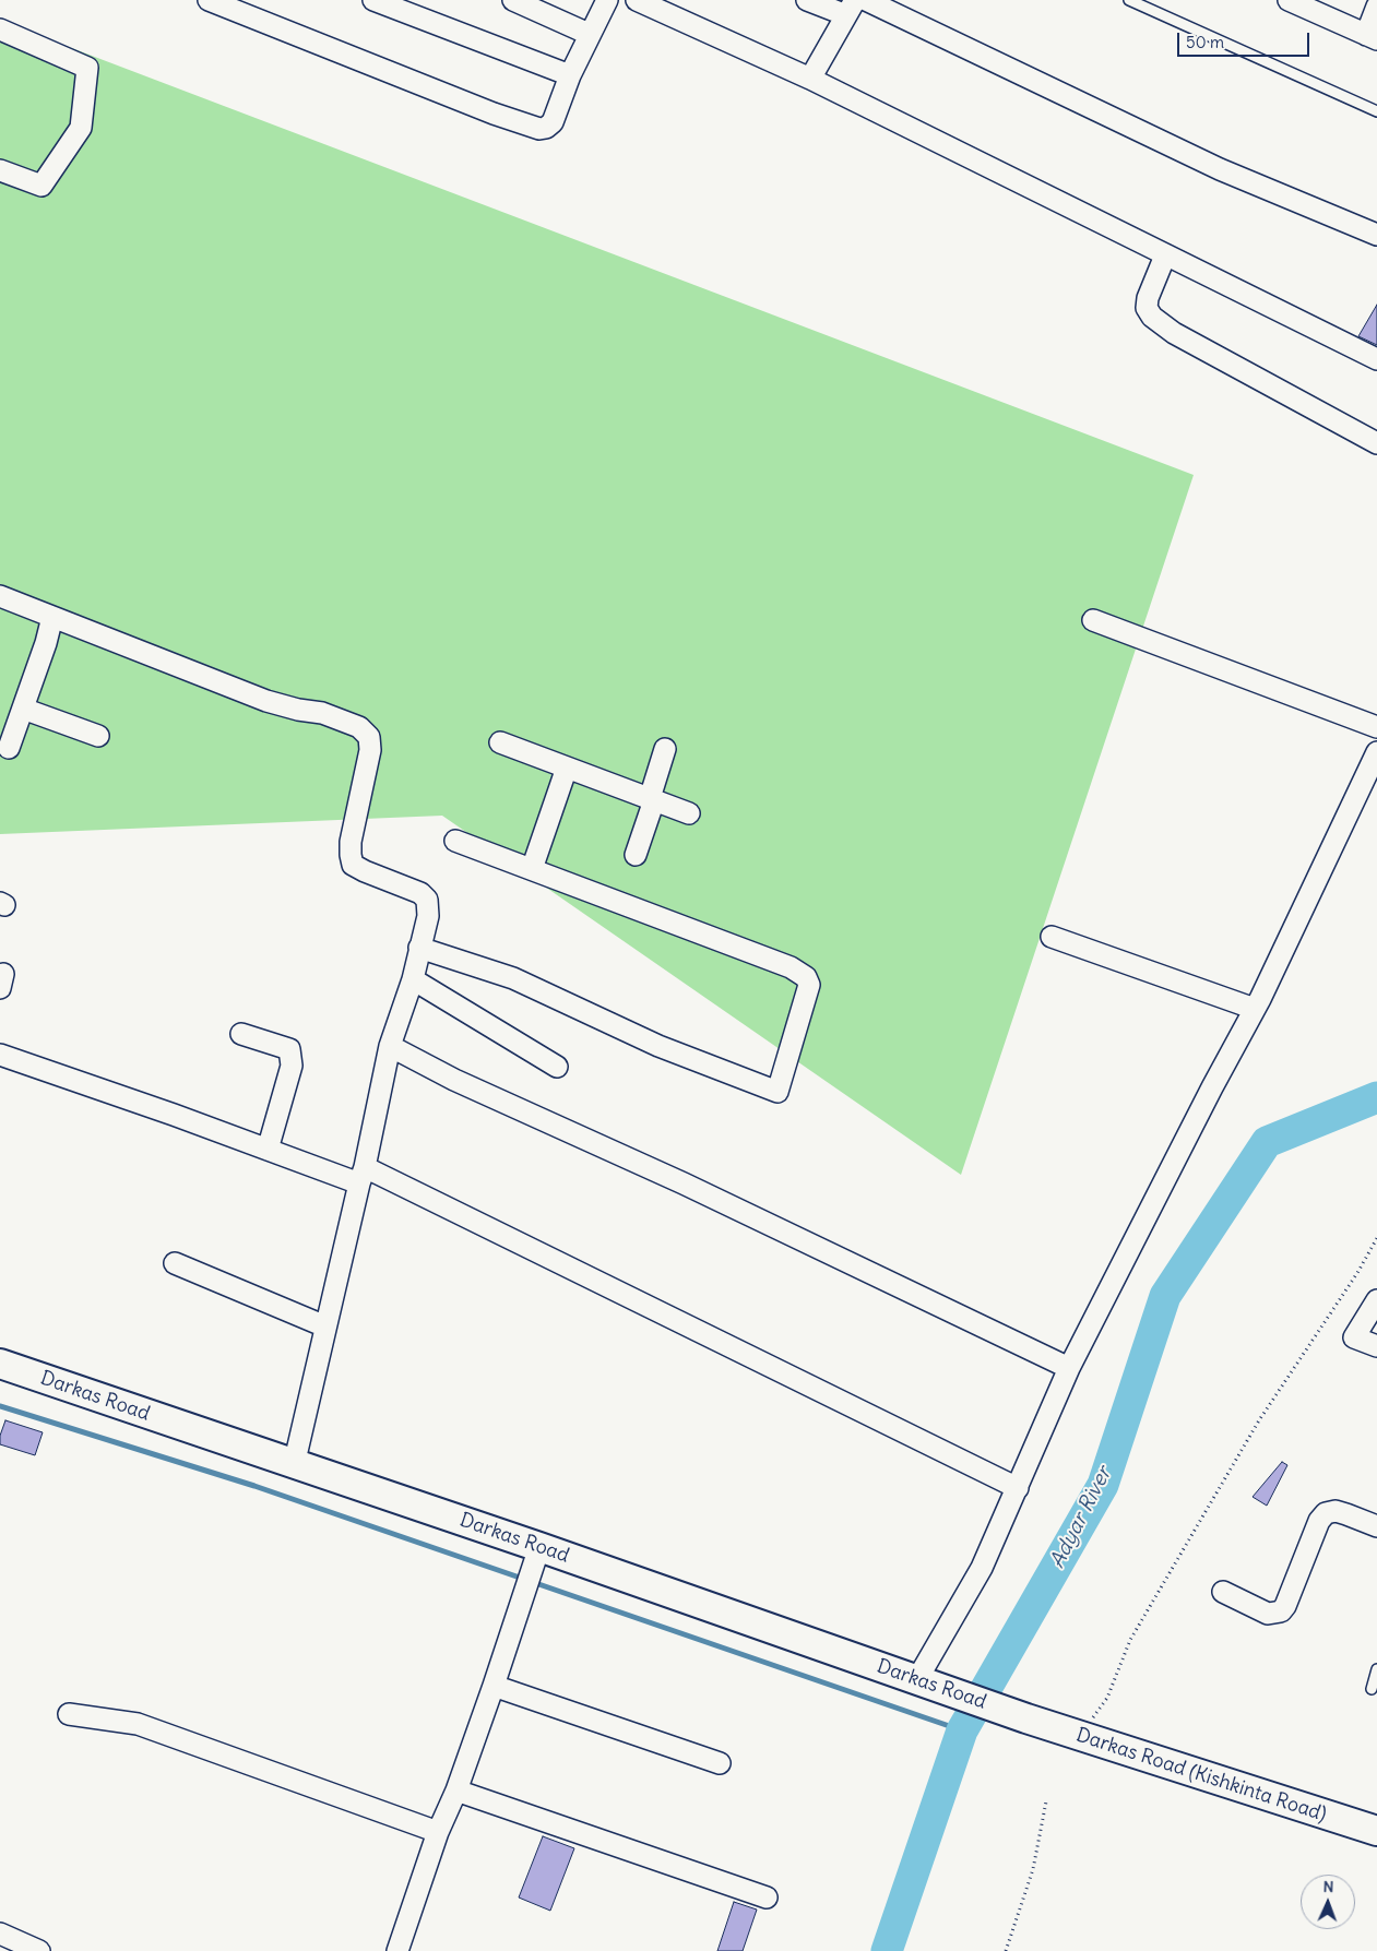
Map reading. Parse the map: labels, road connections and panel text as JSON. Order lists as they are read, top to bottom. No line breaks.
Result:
{"streets":{"main road":["Darkas Road","Darkas Road (Kishkinta Road)"]},"crossings":[["Darkas Road","Darkas Road (Kishkinta Road)"]],"water":["Adyar River"],"scale_bar":"50 m","north":"top"}
